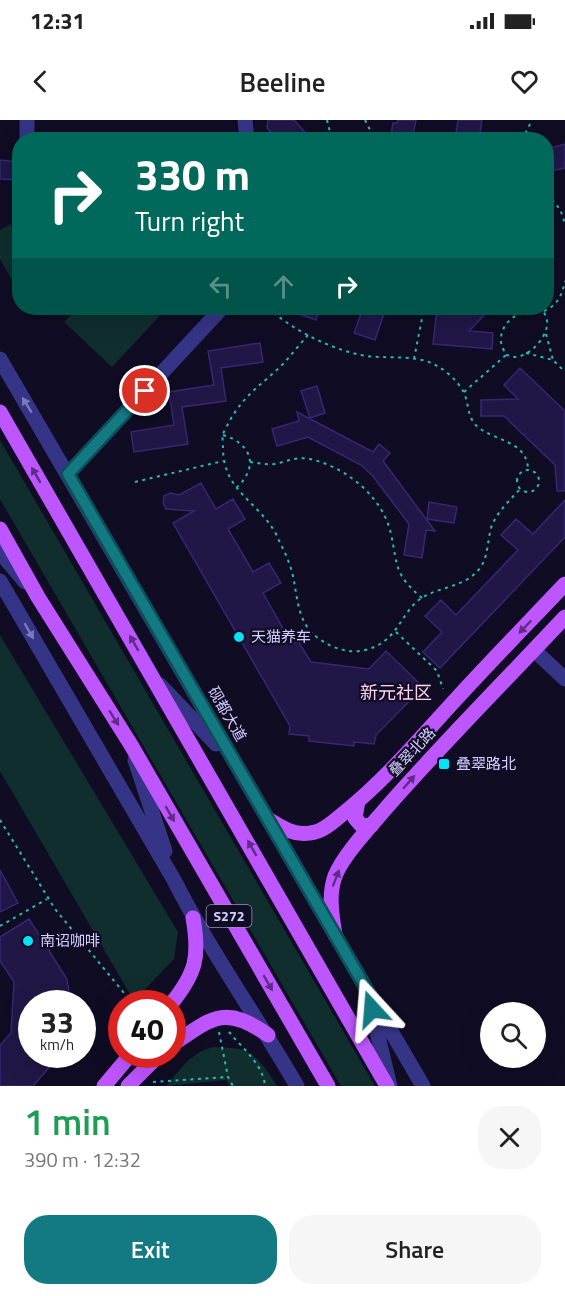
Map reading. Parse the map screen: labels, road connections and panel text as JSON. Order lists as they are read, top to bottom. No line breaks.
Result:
{"streets":{"main road":["叠翠北路","S272"],"street":["砚都大道"]},"crossings":[["砚都大道","叠翠北路"]],"districts":["新元社区"],"places":{"other":["天猫养车","南诏咖啡"],"transit":["叠翠路北"]},"page":{"status":"12:31","header":"Beeline","turn":["330 m","Turn right"],"speed":"33 km/h","limit":"40","heading":["1 min","390 m · 12:32"],"buttons":["Exit","Share"]}}
